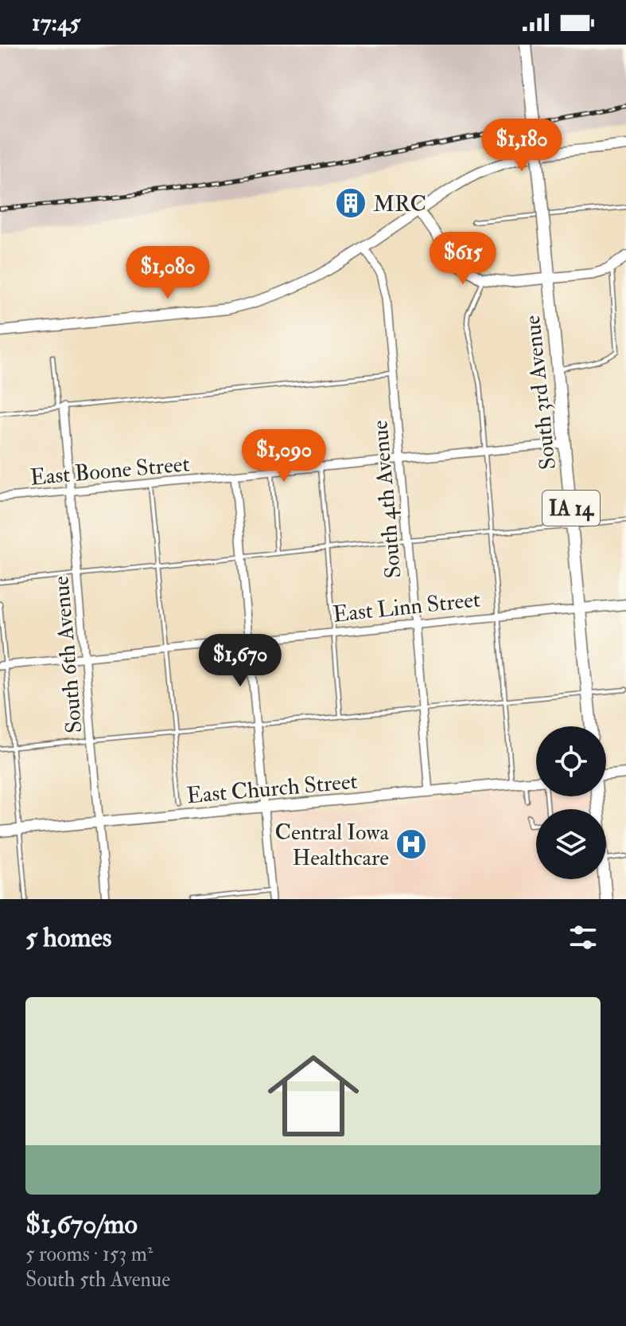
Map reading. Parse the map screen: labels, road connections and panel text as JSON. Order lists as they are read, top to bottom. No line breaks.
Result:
{"streets":{"main road":["South 3rd Avenue","IA 14","East Linn Street","East Church Street"],"street":["East Boone Street","South 4th Avenue","South 6th Avenue"]},"crossings":[["South 3rd Avenue","East Boone Street"],["South 3rd Avenue","East Linn Street"],["East Boone Street","South 4th Avenue"],["East Boone Street","South 6th Avenue"],["South 4th Avenue","East Linn Street"],["South 4th Avenue","East Church Street"],["East Linn Street","South 6th Avenue"],["South 6th Avenue","East Church Street"]],"places":{"building":["MRC"],"hospital":["Central Iowa Healthcare"]},"page":{"status":"17:45","price":["$1,180","$615","$1,080","$1,090","$1,670"],"heading":"5 homes","list":[{"name":"$1,670/mo","note":"5 rooms · 153 m² · South 5th Avenue"}]}}
